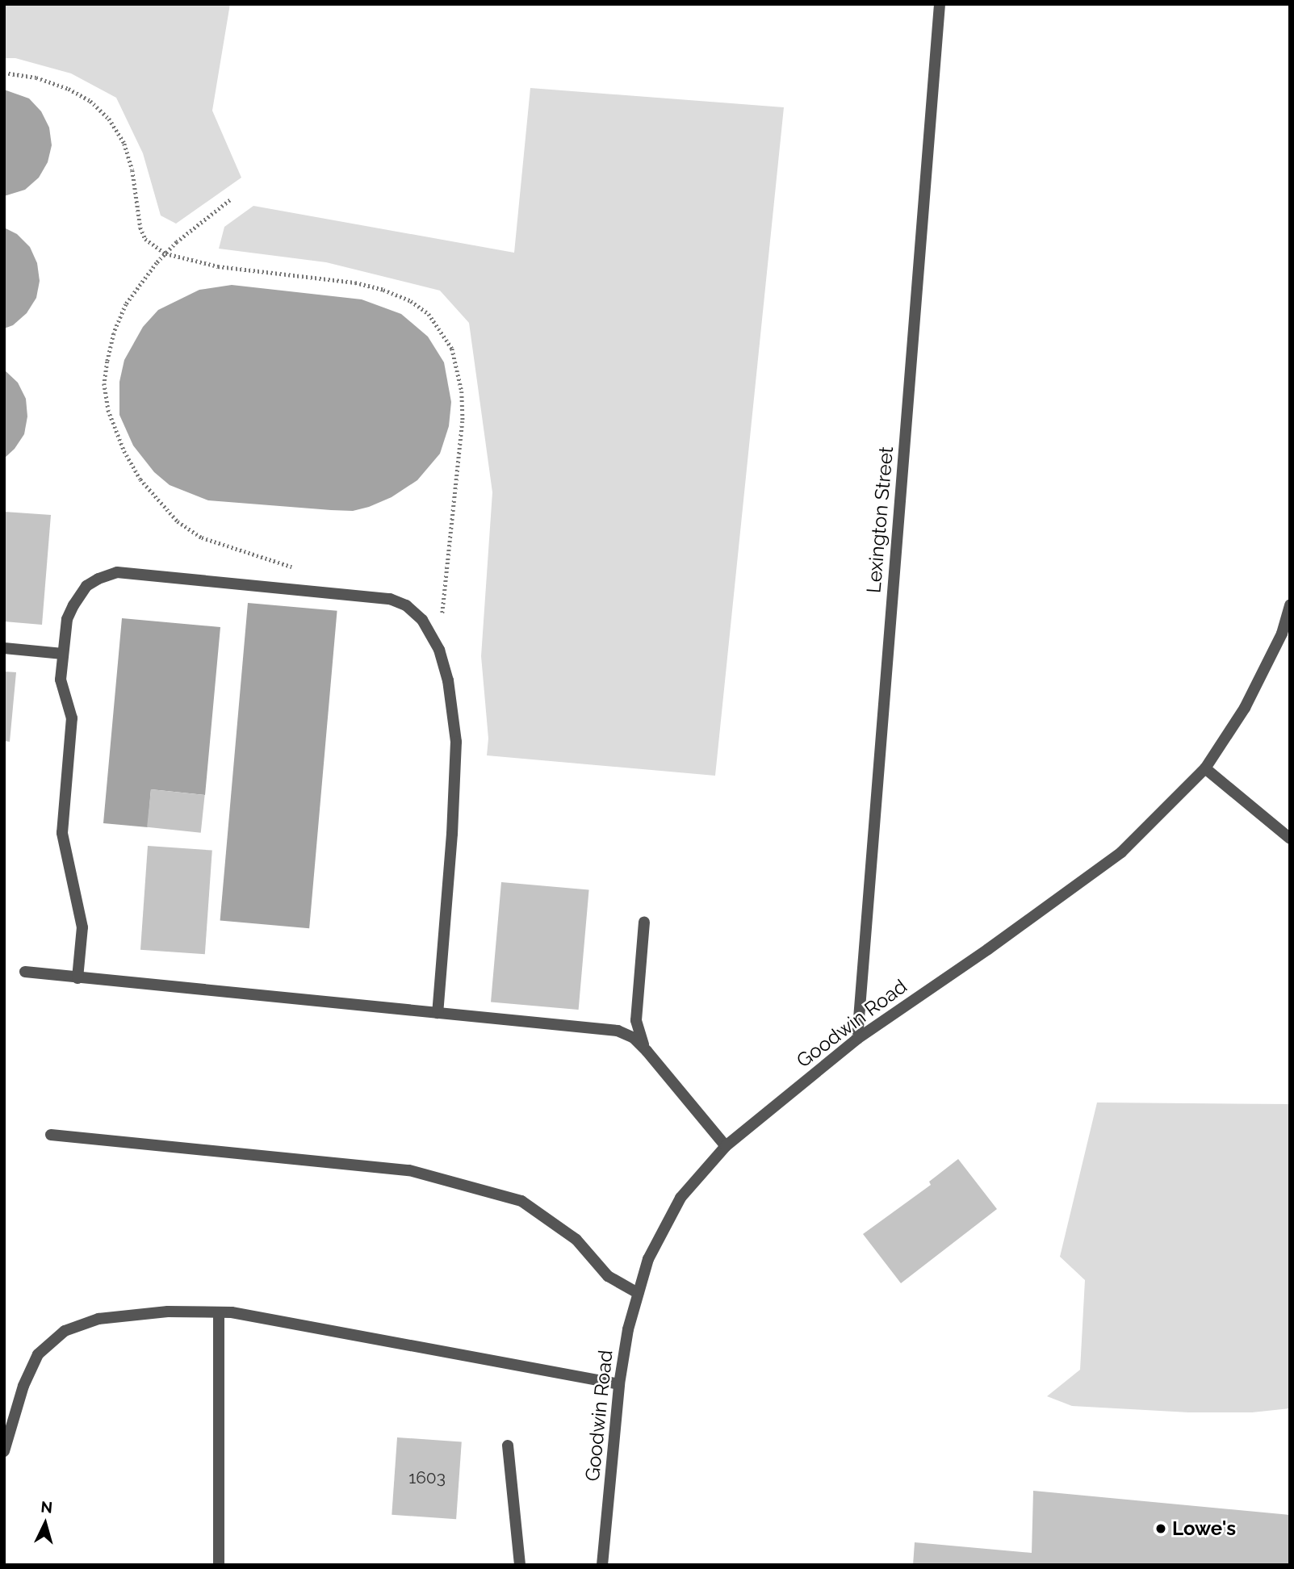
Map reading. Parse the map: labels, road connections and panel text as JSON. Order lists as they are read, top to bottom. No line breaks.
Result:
{"streets":{"street":["Lexington Street","Goodwin Road"]},"crossings":[["Lexington Street","Goodwin Road"]],"places":["Lowe's"],"house_numbers":["1603"],"north":"top"}
